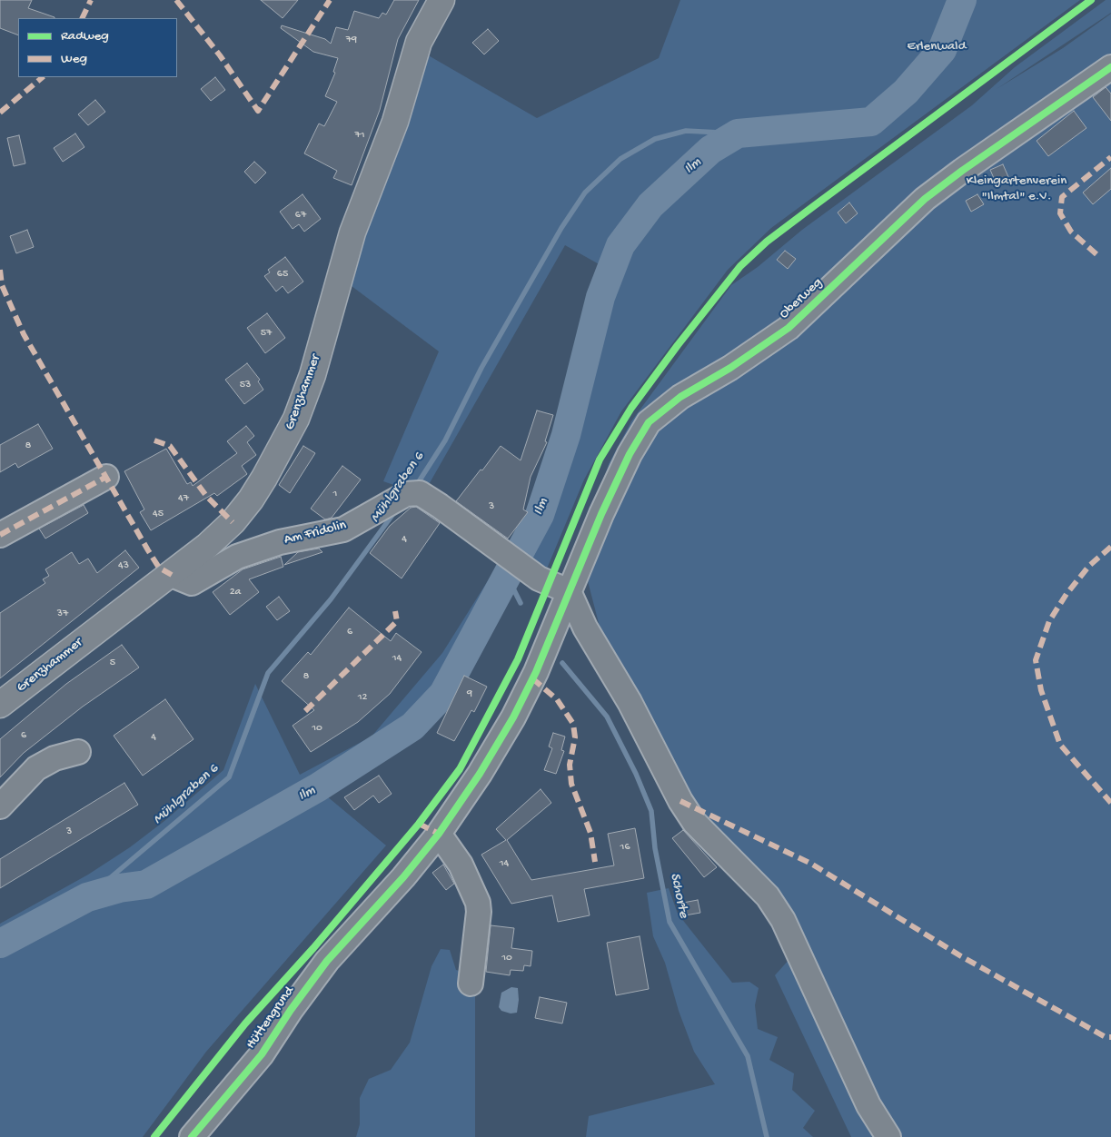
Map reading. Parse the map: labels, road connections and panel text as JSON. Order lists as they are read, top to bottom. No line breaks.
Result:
{"streets":{"main road":["Grenzhammer"],"street":["Oberweg","Am Fridolin","Hüttengrund"]},"crossings":[["Oberweg","Am Fridolin"],["Oberweg","Hüttengrund"],["Grenzhammer","Am Fridolin"],["Am Fridolin","Hüttengrund"]],"water":["Ilm","Mühlgraben 6","Schorte"],"parks":["Erlenwald","Kleingartenverein \"Ilmtal\" e.V."],"house_numbers":["79","71","67","65","57","53","8","1","47","3","45","4","43","2a","37","6","14","5","8","9","12","10","6","4","3","16","14","10"],"legend":["Radweg","Weg"]}
